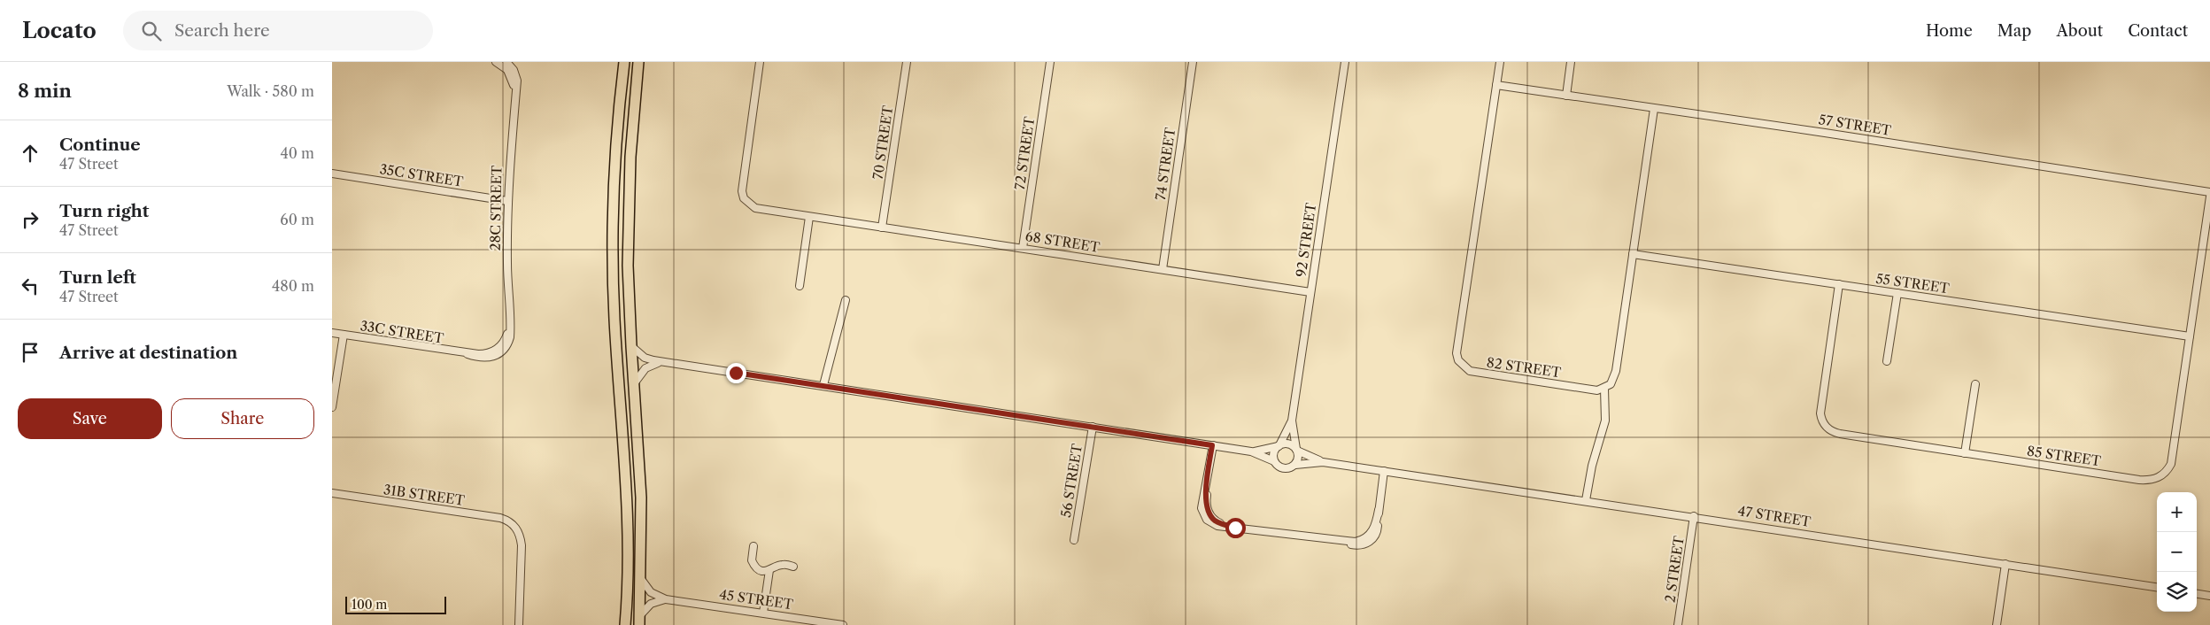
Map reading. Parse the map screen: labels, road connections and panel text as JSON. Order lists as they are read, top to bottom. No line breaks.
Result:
{"streets":{"street":["57 STREET","70 STREET","72 STREET","74 STREET","35C STREET","28C STREET","92 STREET","68 STREET","55 STREET","33C STREET","82 STREET","85 STREET","56 STREET","31B STREET","47 STREET","2 STREET","45 STREET"]},"crossings":[["57 STREET","82 STREET"],["70 STREET","68 STREET"],["72 STREET","68 STREET"],["74 STREET","68 STREET"],["35C STREET","28C STREET"],["28C STREET","33C STREET"],["92 STREET","68 STREET"],["92 STREET","47 STREET"],["55 STREET","85 STREET"],["47 STREET","2 STREET"]],"scale_bar":"100 m","page":{"header":"Locato","search":"Search here","nav":["Home","Map","About","Contact"],"heading":["8 min","Walk · 580 m"],"list":[["Continue","47 Street","40 m"],["Turn right","47 Street","60 m"],["Turn left","47 Street","480 m"],"Arrive at destination"],"buttons":["Save","Share"],"map_buttons":["+","−"],"scale":"100 m"}}
